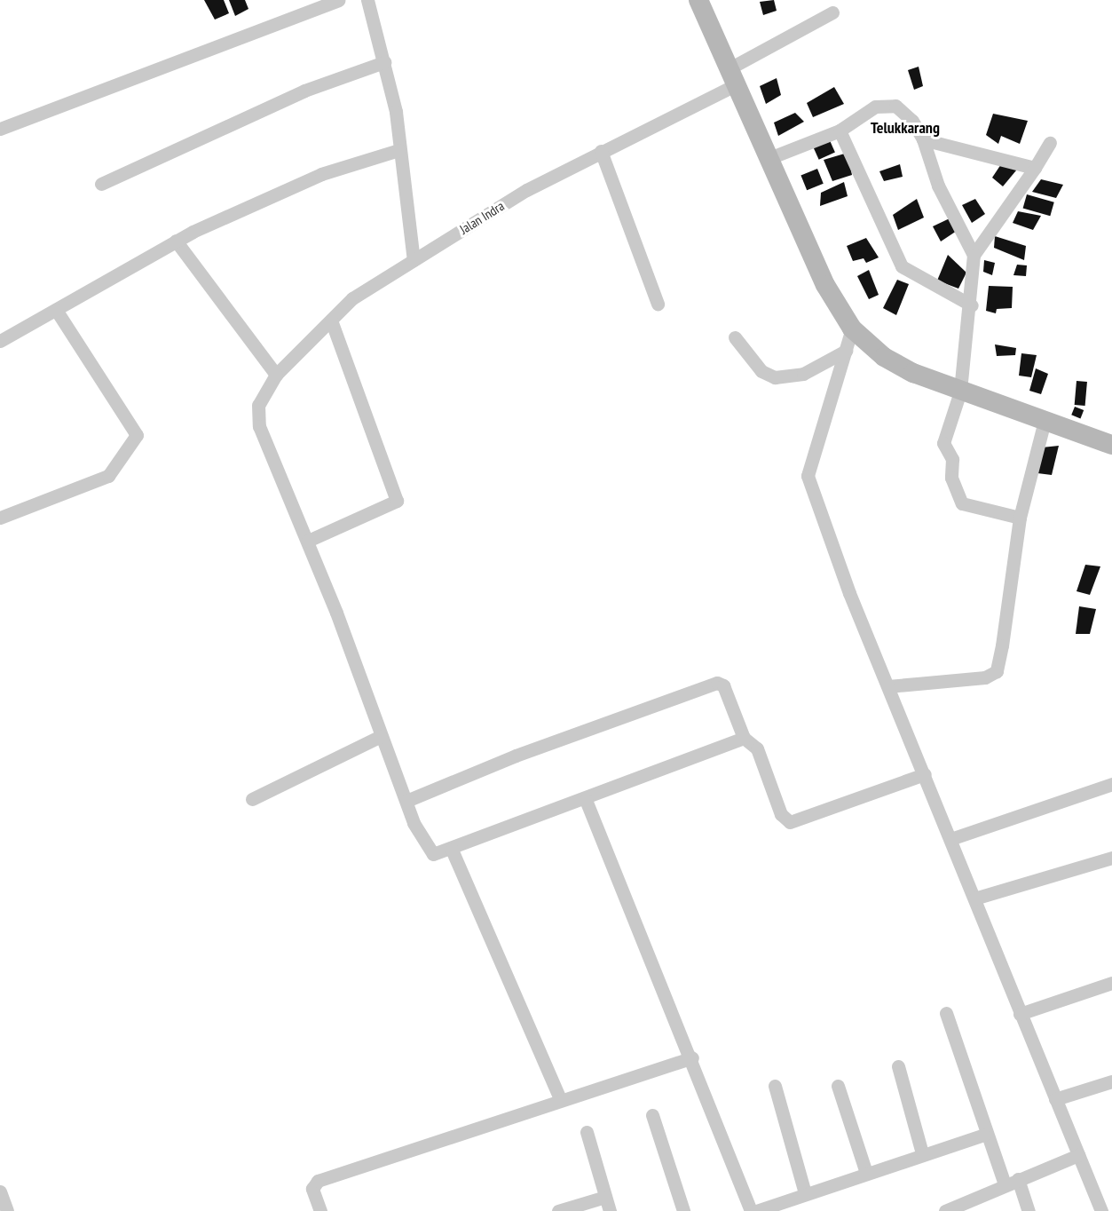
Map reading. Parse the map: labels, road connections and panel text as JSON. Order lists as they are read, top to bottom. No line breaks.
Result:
{"streets":{"street":["Jalan Indra"]},"districts":["Telukkarang"]}
